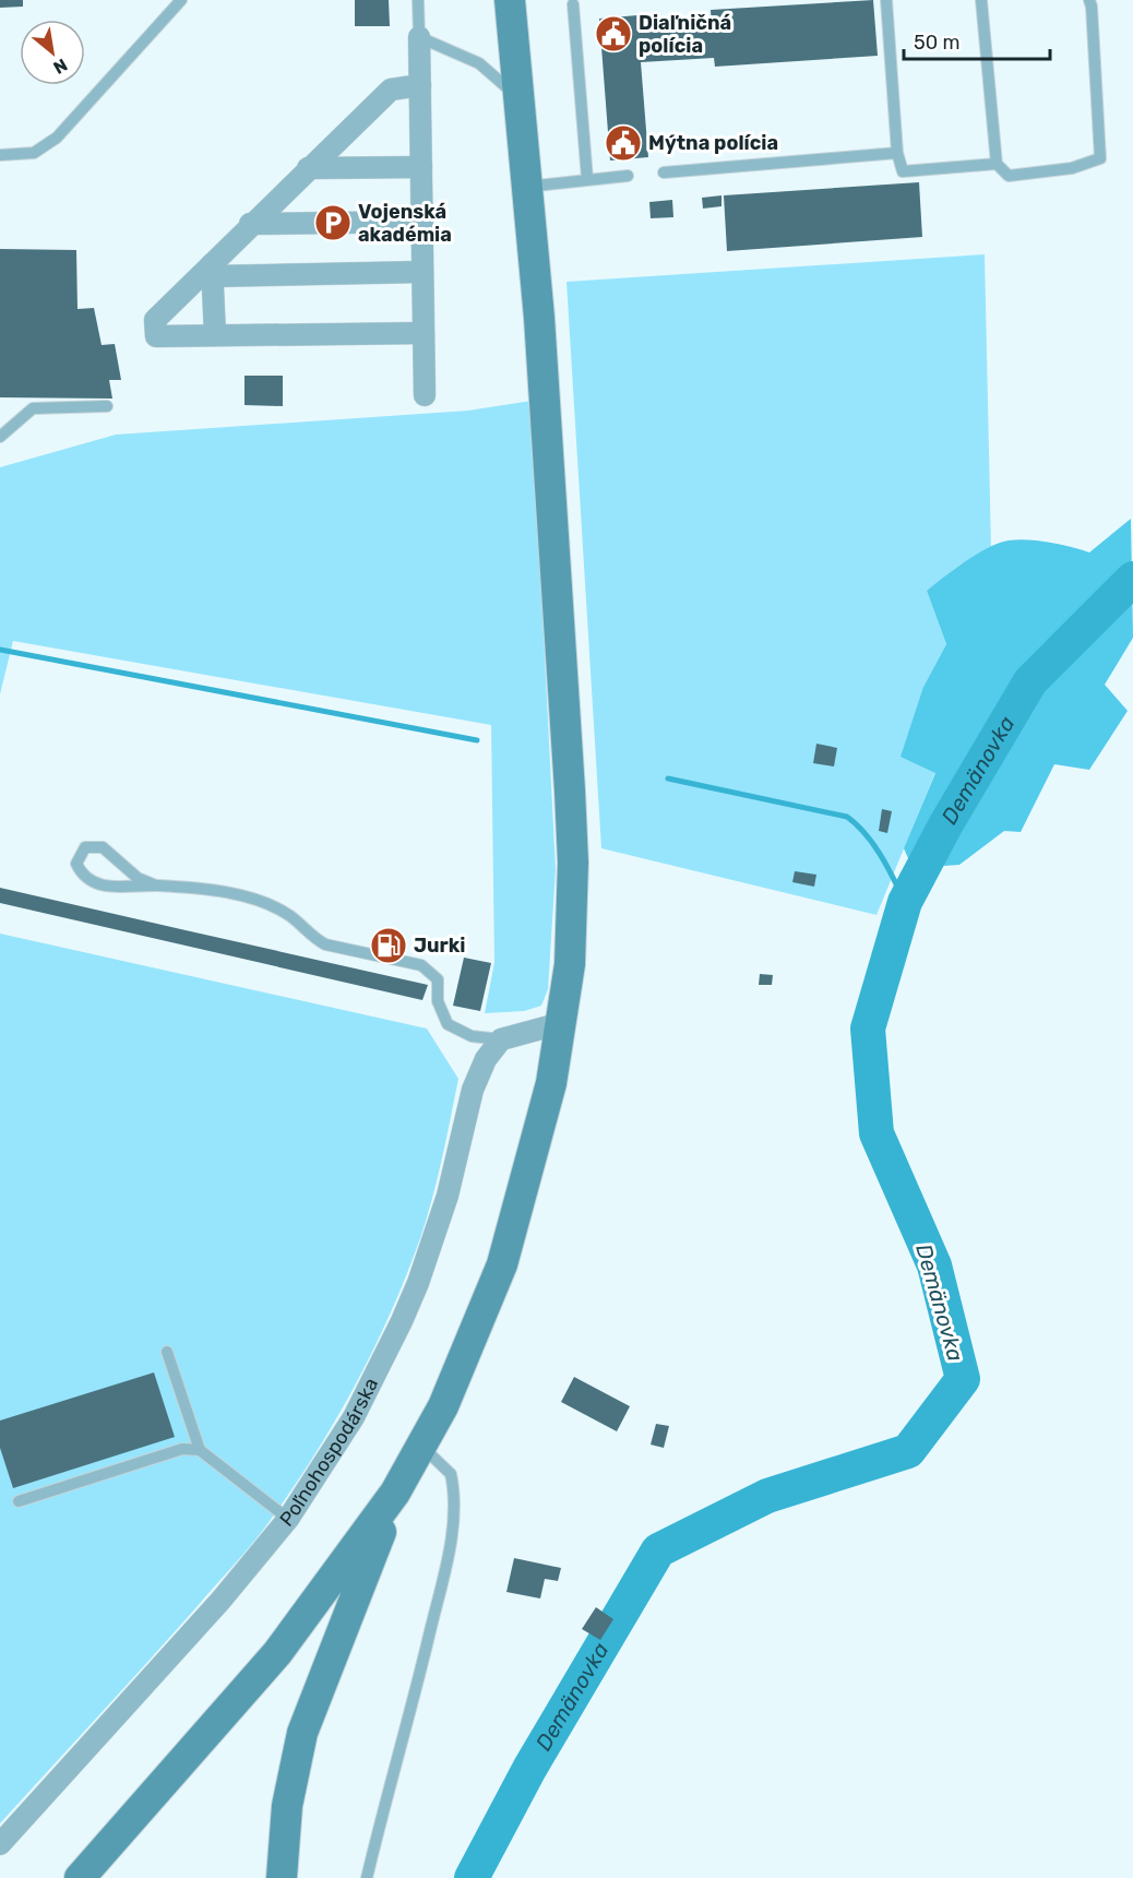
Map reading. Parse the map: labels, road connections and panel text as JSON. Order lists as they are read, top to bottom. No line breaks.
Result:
{"streets":{"street":["Poľnohospodárska"]},"water":["Demänovka"],"places":{"public building":["Diaľničná polícia","Mýtna polícia"],"parking":["Vojenská akadémia"],"fuel station":["Jurki"]},"scale_bar":"50 m","north":"bottom right"}
